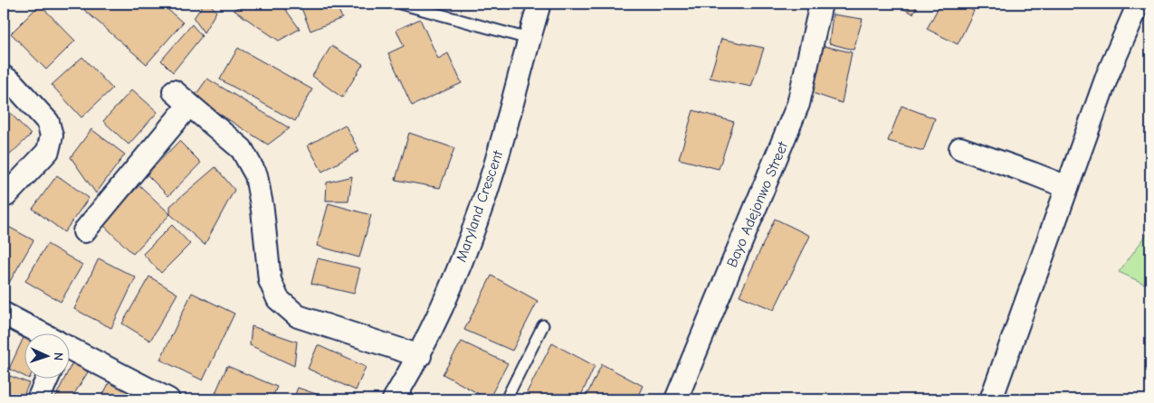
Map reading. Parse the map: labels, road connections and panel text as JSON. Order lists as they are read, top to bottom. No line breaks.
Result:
{"streets":{"street":["Bayo Adejonwo Street","Maryland Crescent"]},"north":"right"}
